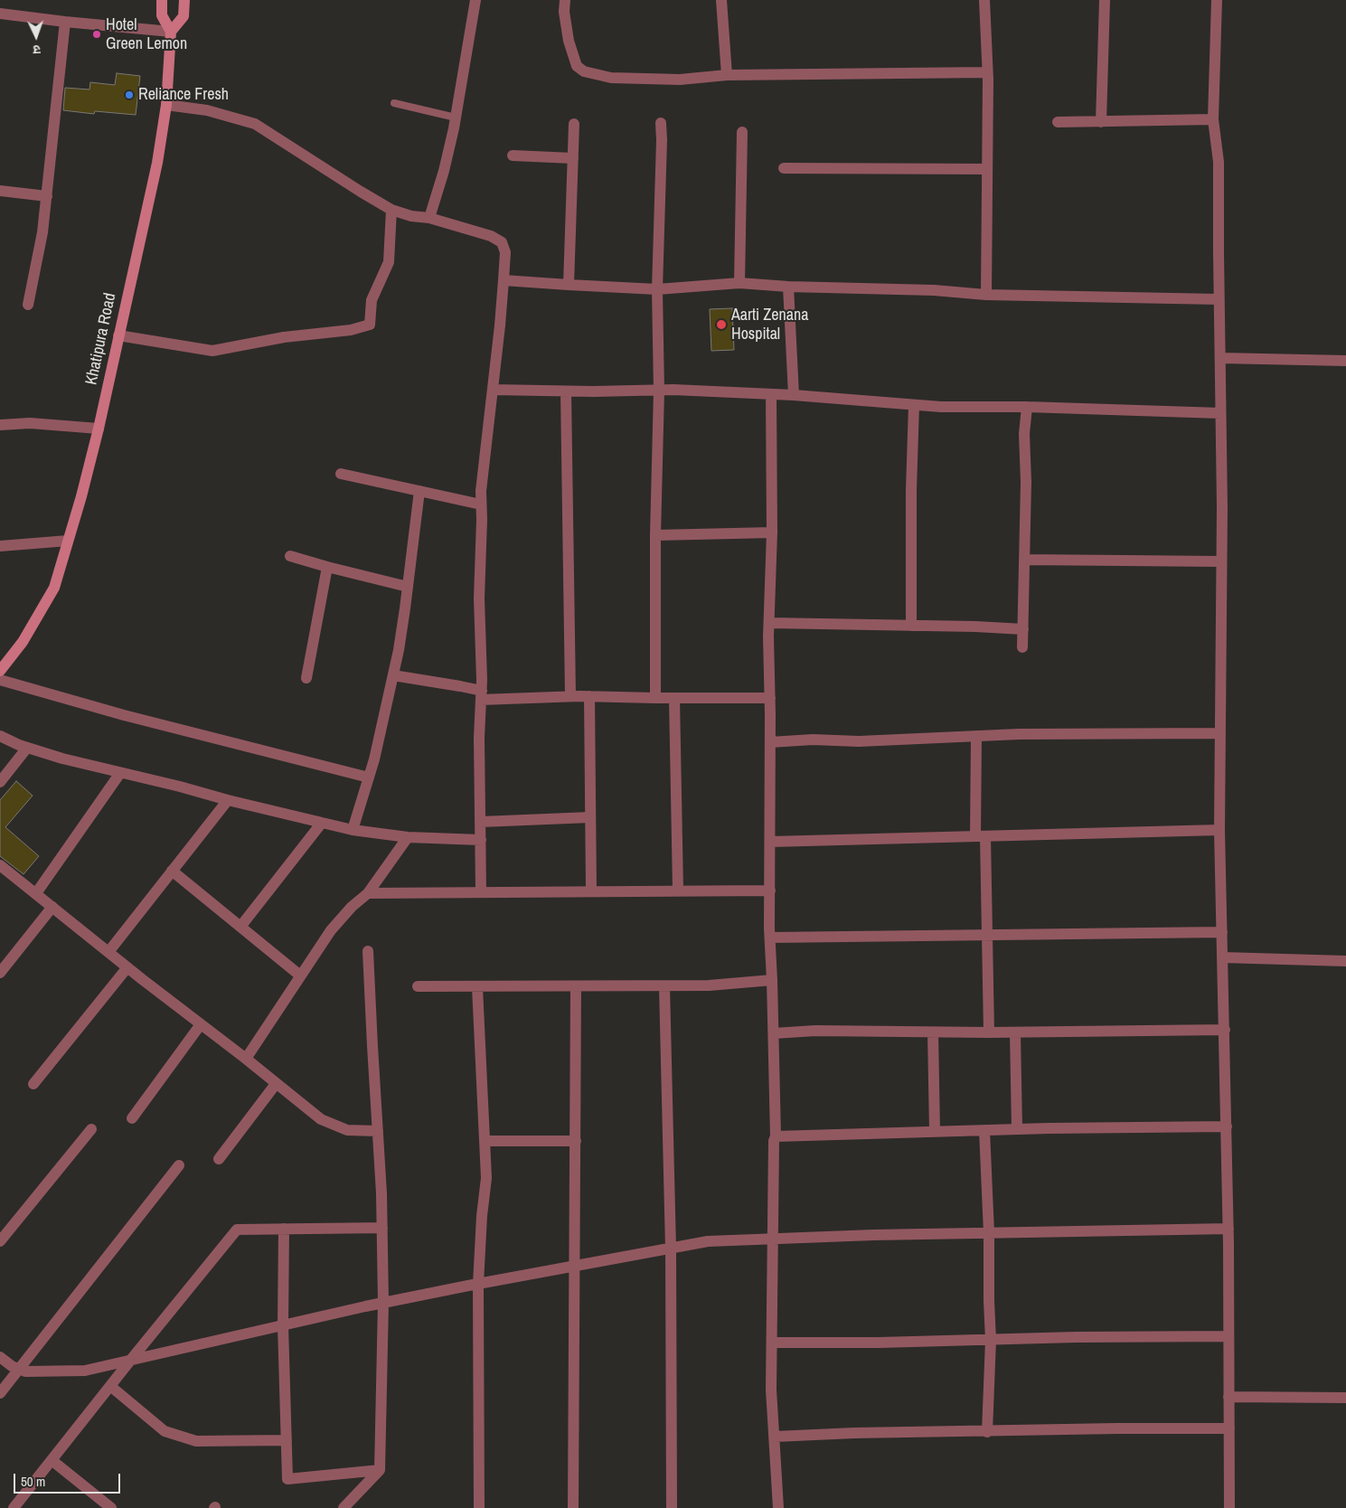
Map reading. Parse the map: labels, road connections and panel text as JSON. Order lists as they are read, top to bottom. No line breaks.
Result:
{"streets":{"main road":["Khatipura Road"]},"places":["Hotel Green Lemon","Reliance Fresh","Aarti Zenana Hospital"],"scale_bar":"50 m","north":"bottom"}
